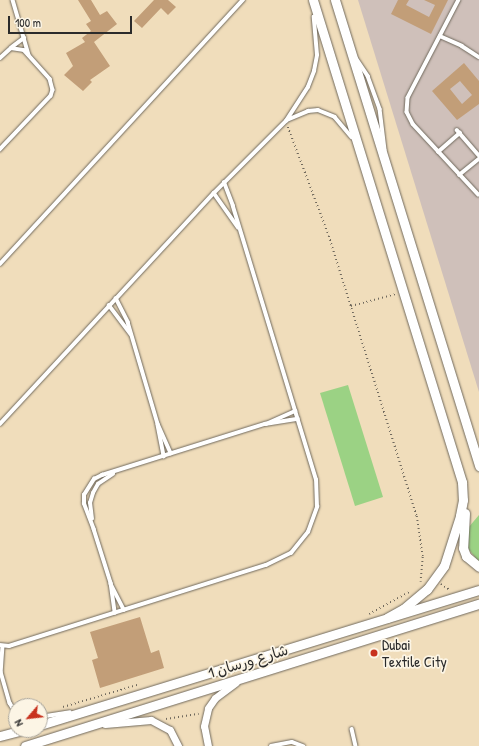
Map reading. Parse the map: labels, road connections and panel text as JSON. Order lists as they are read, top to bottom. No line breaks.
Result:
{"streets":{"street":["شارع ورسان 1"]},"places":["Dubai Textile City"],"scale_bar":"100 m","north":"bottom left"}
